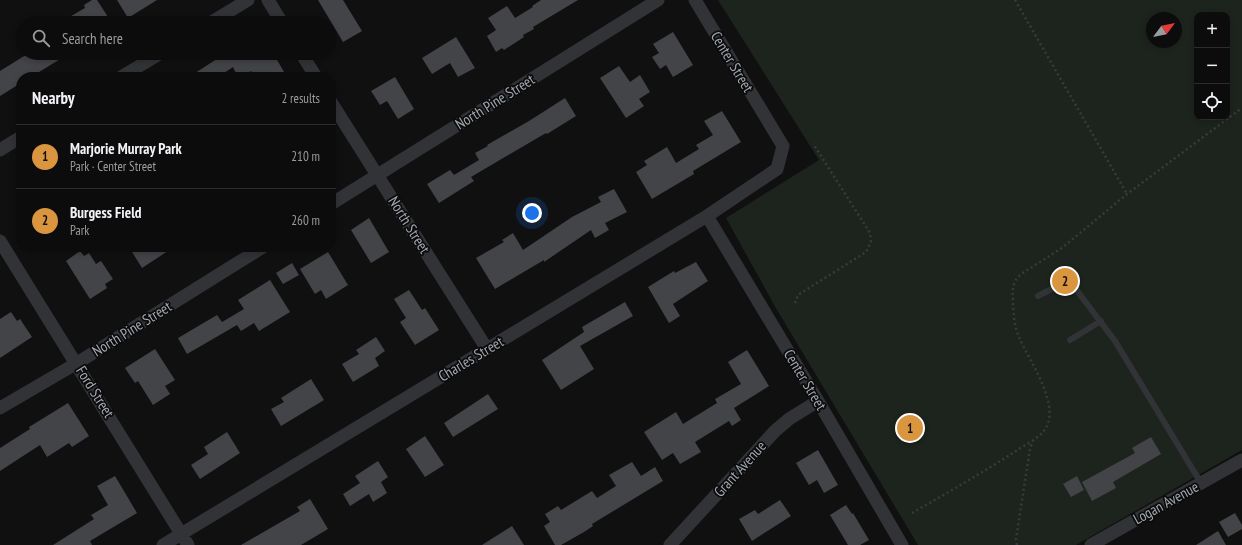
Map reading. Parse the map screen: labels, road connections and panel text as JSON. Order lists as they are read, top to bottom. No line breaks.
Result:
{"streets":{"street":["Center Street","North Pine Street","North Street","Charles Street","Ford Street","Grant Avenue","Logan Avenue"]},"crossings":[["Center Street","Charles Street"],["Center Street","Grant Avenue"],["North Pine Street","North Street"],["North Pine Street","Ford Street"],["North Street","Charles Street"],["Charles Street","Ford Street"]],"north":"top right","page":{"map_buttons":["+","−"],"search":"Search here","heading":["Nearby","2 results"],"list":[{"mark":"1","name":"Marjorie Murray Park","note":"Park · Center Street","value":"210 m"},{"mark":"2","name":"Burgess Field","note":"Park","value":"260 m"}],"pins":["2","1"]}}
